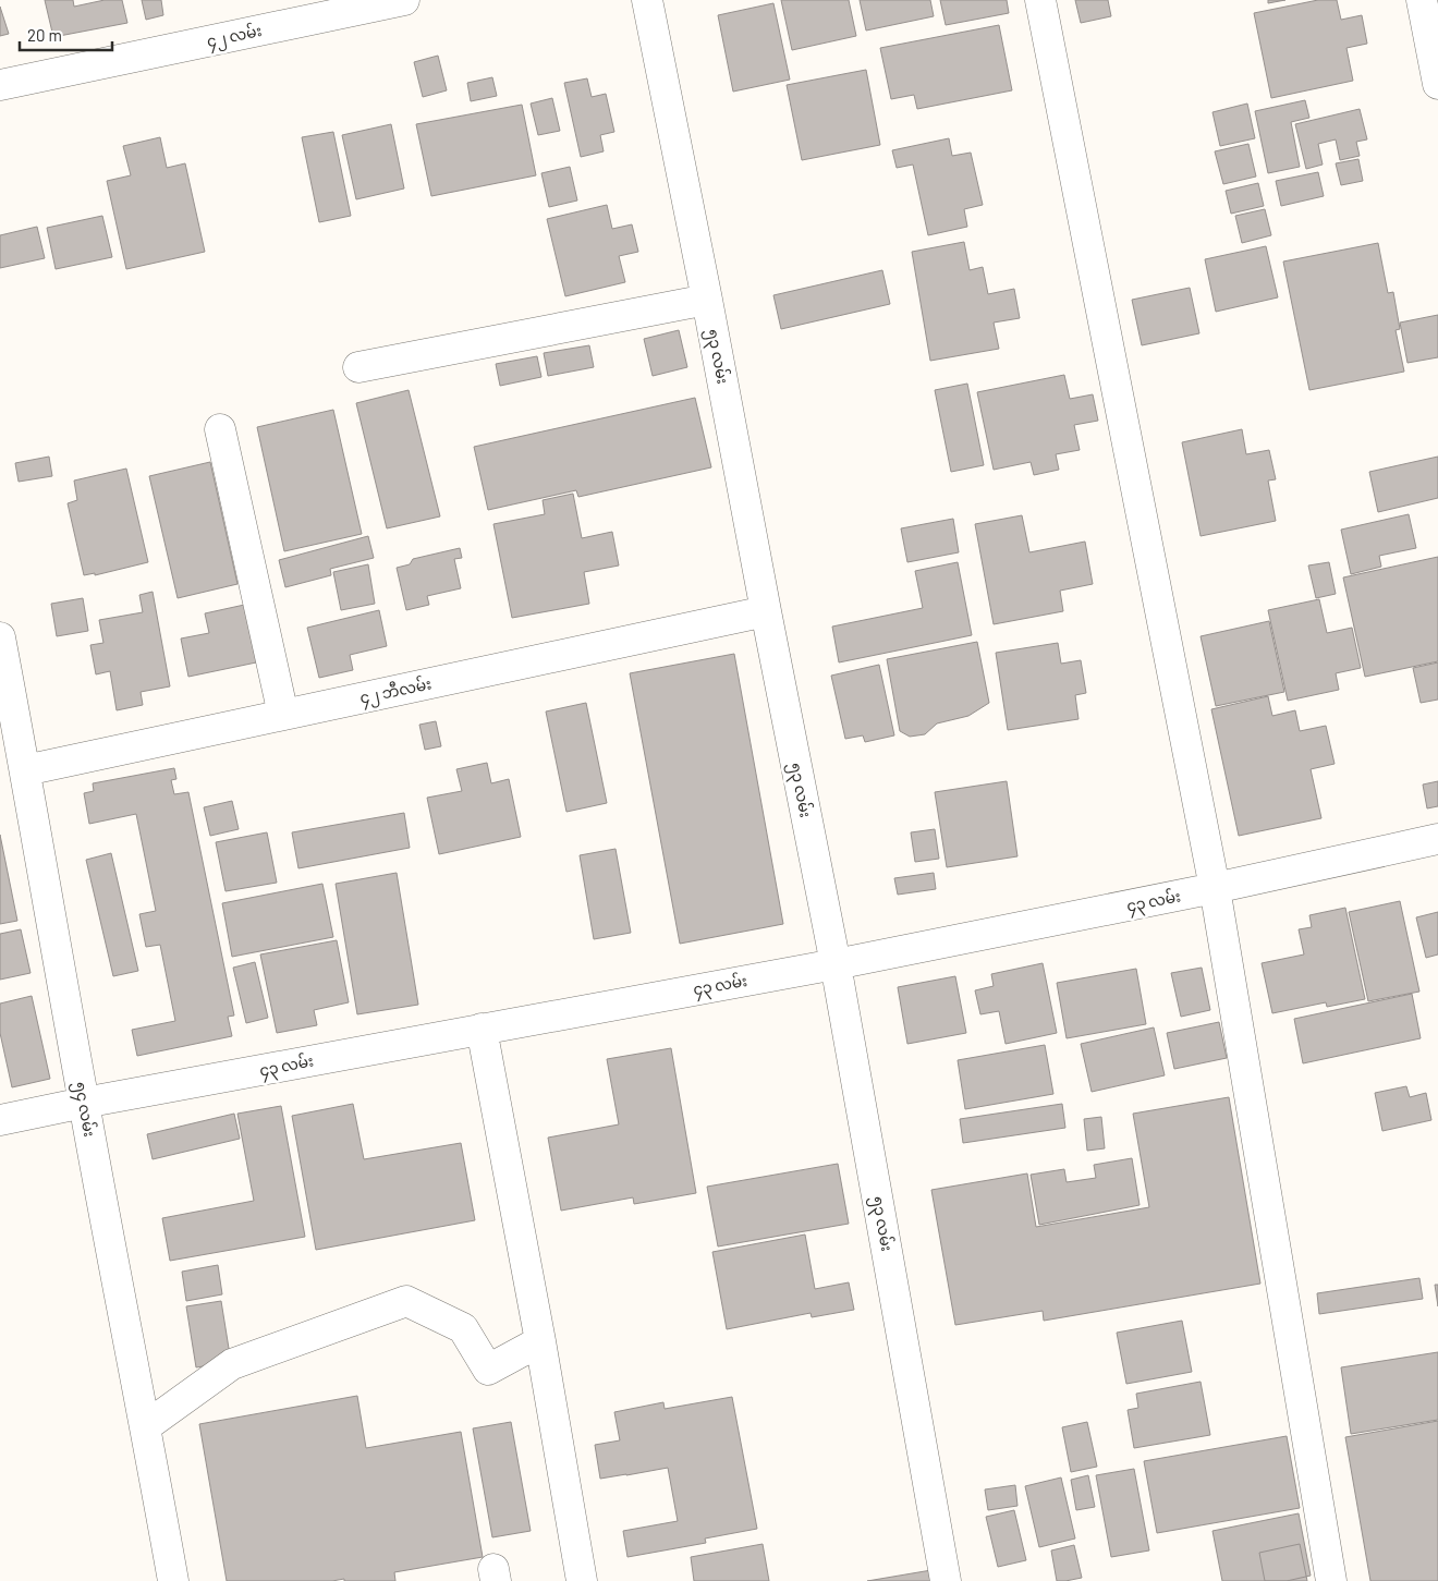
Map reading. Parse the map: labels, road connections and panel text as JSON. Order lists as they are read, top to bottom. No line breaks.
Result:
{"streets":{"street":["၄၂ လမ်း","၅၃ လမ်း","၄၂ ဘီလမ်း","၄၃ လမ်း","၅၄ လမ်း"]},"crossings":[["၅၃ လမ်း","၄၂ ဘီလမ်း"],["၅၃ လမ်း","၄၃ လမ်း"],["၄၂ ဘီလမ်း","၅၄ လမ်း"],["၄၃ လမ်း","၅၄ လမ်း"]],"scale_bar":"20 m"}
